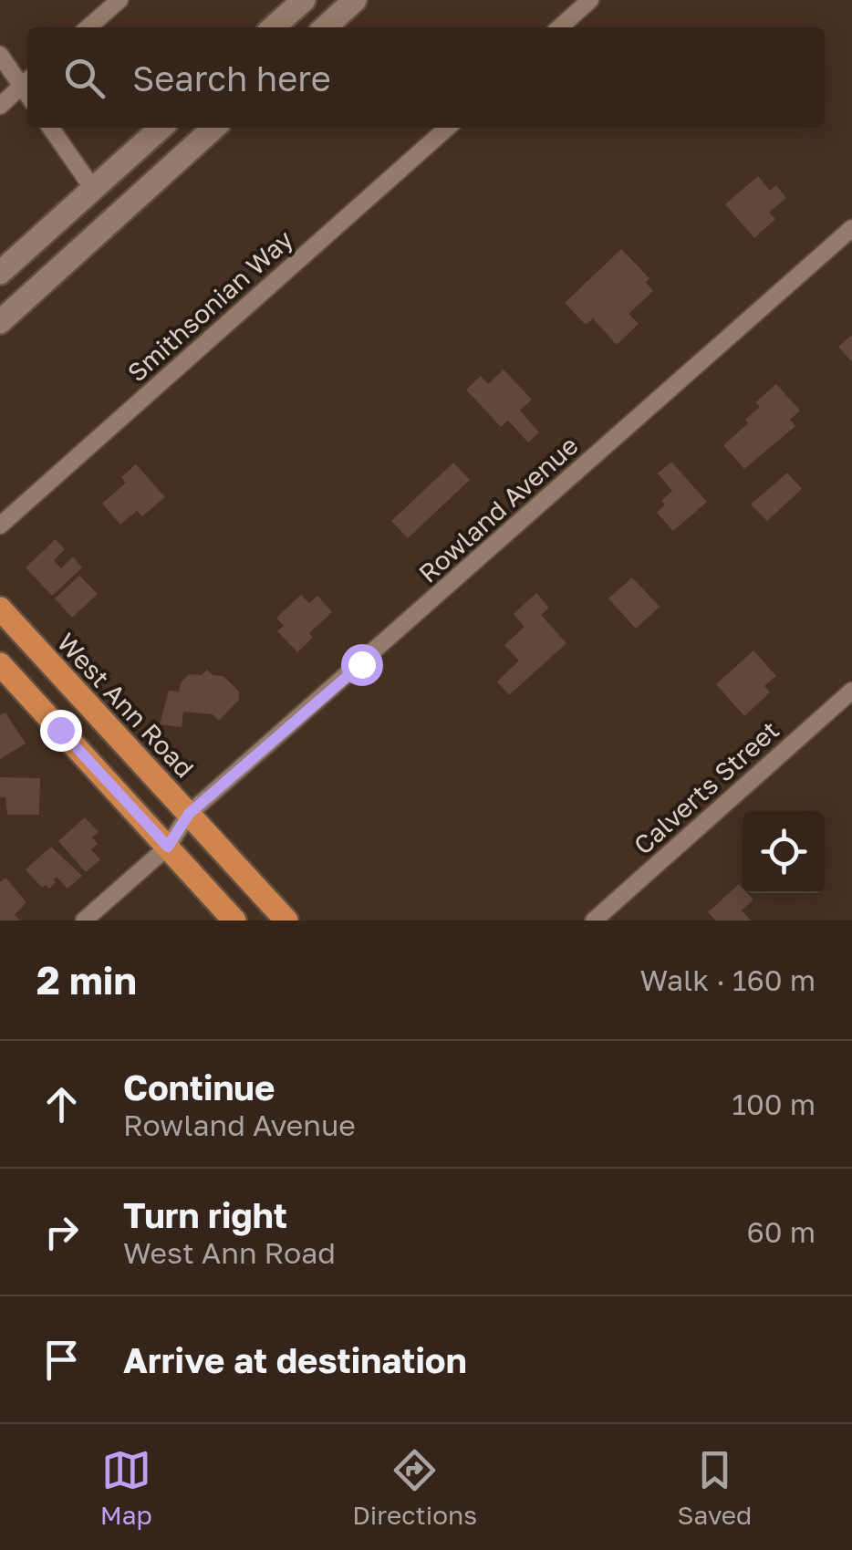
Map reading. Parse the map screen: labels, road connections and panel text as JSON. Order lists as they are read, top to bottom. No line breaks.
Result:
{"streets":{"main road":["West Ann Road"],"street":["Smithsonian Way","Rowland Avenue","Calverts Street"]},"crossings":[["Rowland Avenue","West Ann Road"]],"page":{"search":"Search here","heading":["2 min","Walk · 160 m"],"list":[["Continue","Rowland Avenue","100 m"],["Turn right","West Ann Road","60 m"],"Arrive at destination"],"nav":["Map","Directions","Saved"]}}
